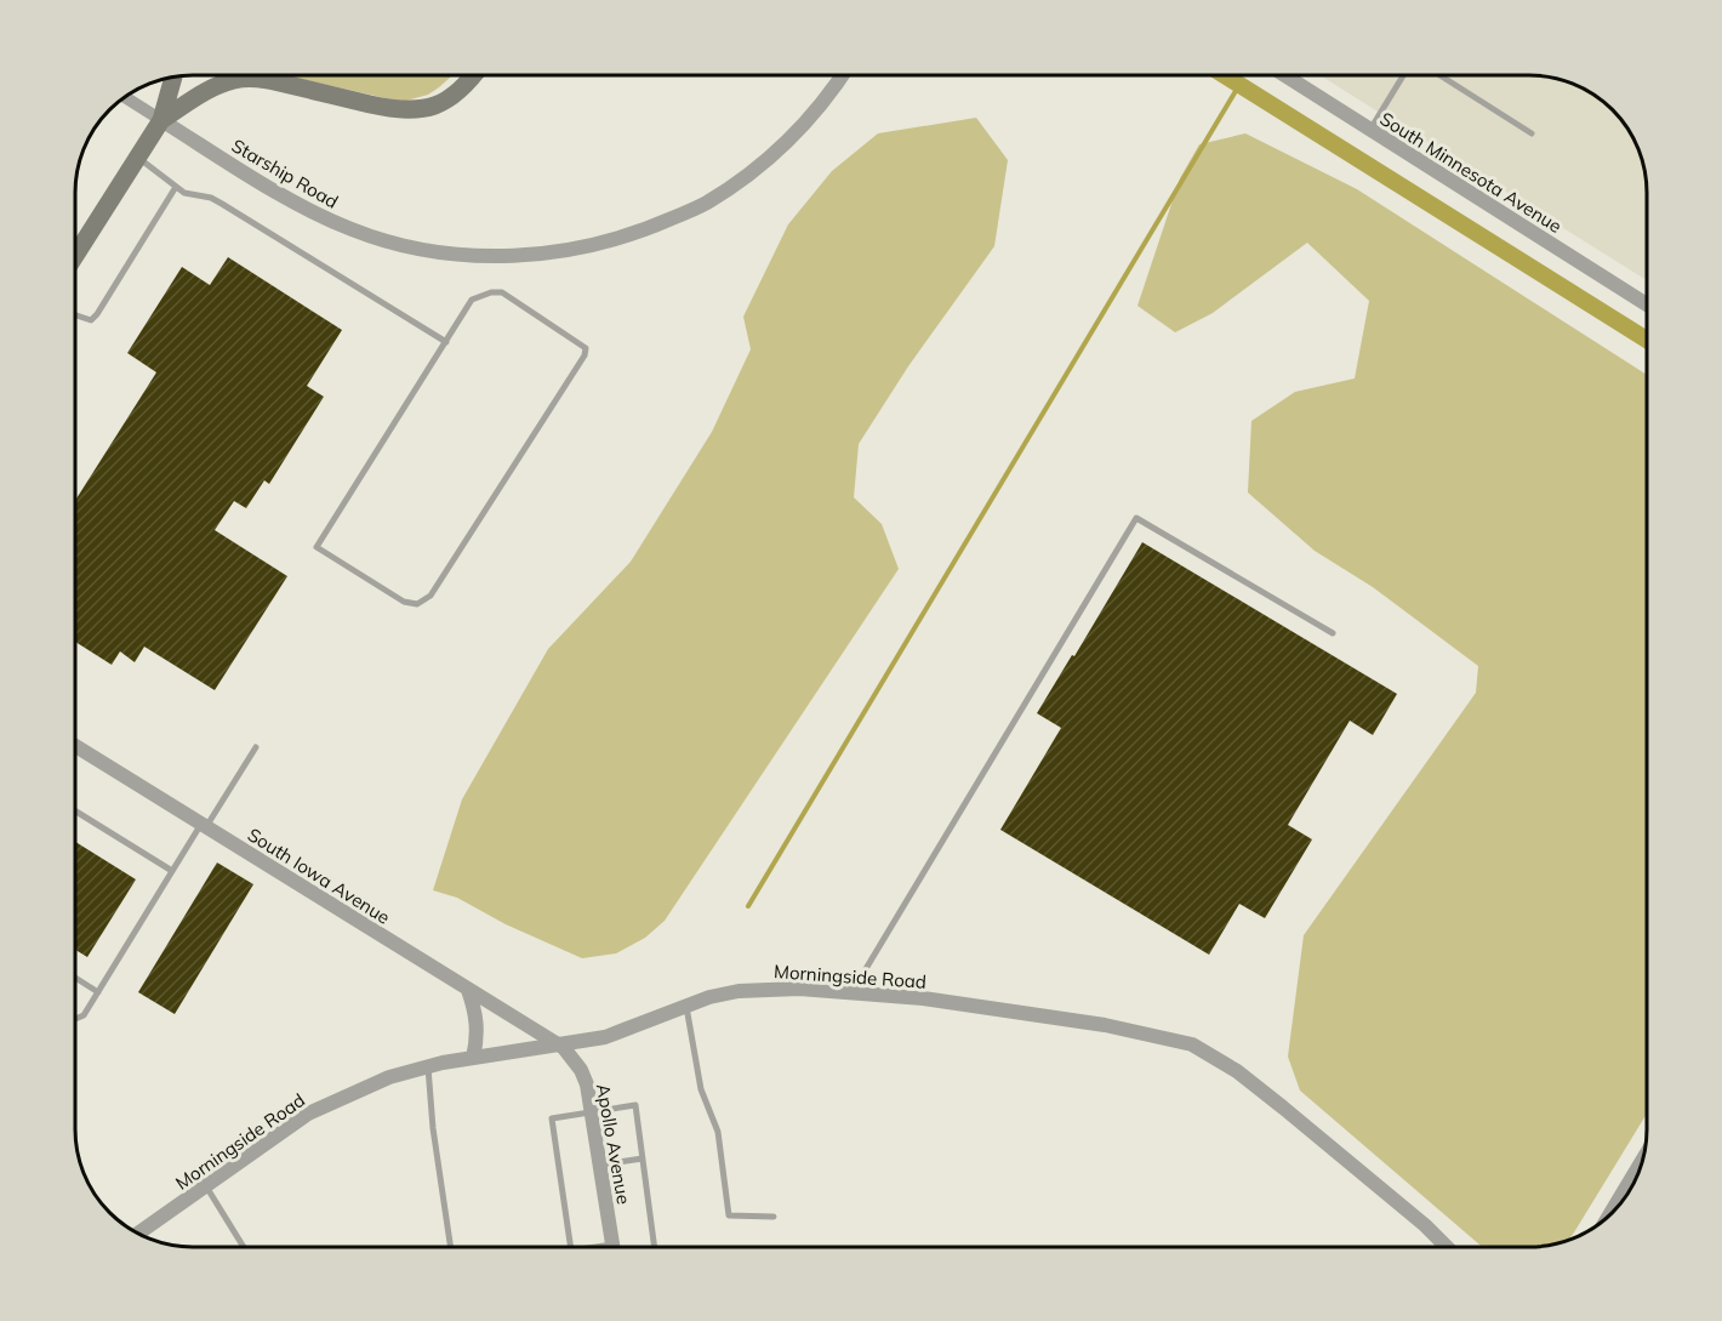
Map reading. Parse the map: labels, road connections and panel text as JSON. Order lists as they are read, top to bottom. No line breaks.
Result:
{"streets":{"street":["South Minnesota Avenue","Starship Road","South Iowa Avenue","Morningside Road","Apollo Avenue"]},"crossings":[["South Iowa Avenue","Morningside Road"],["South Iowa Avenue","Apollo Avenue"],["Morningside Road","Apollo Avenue"]]}
